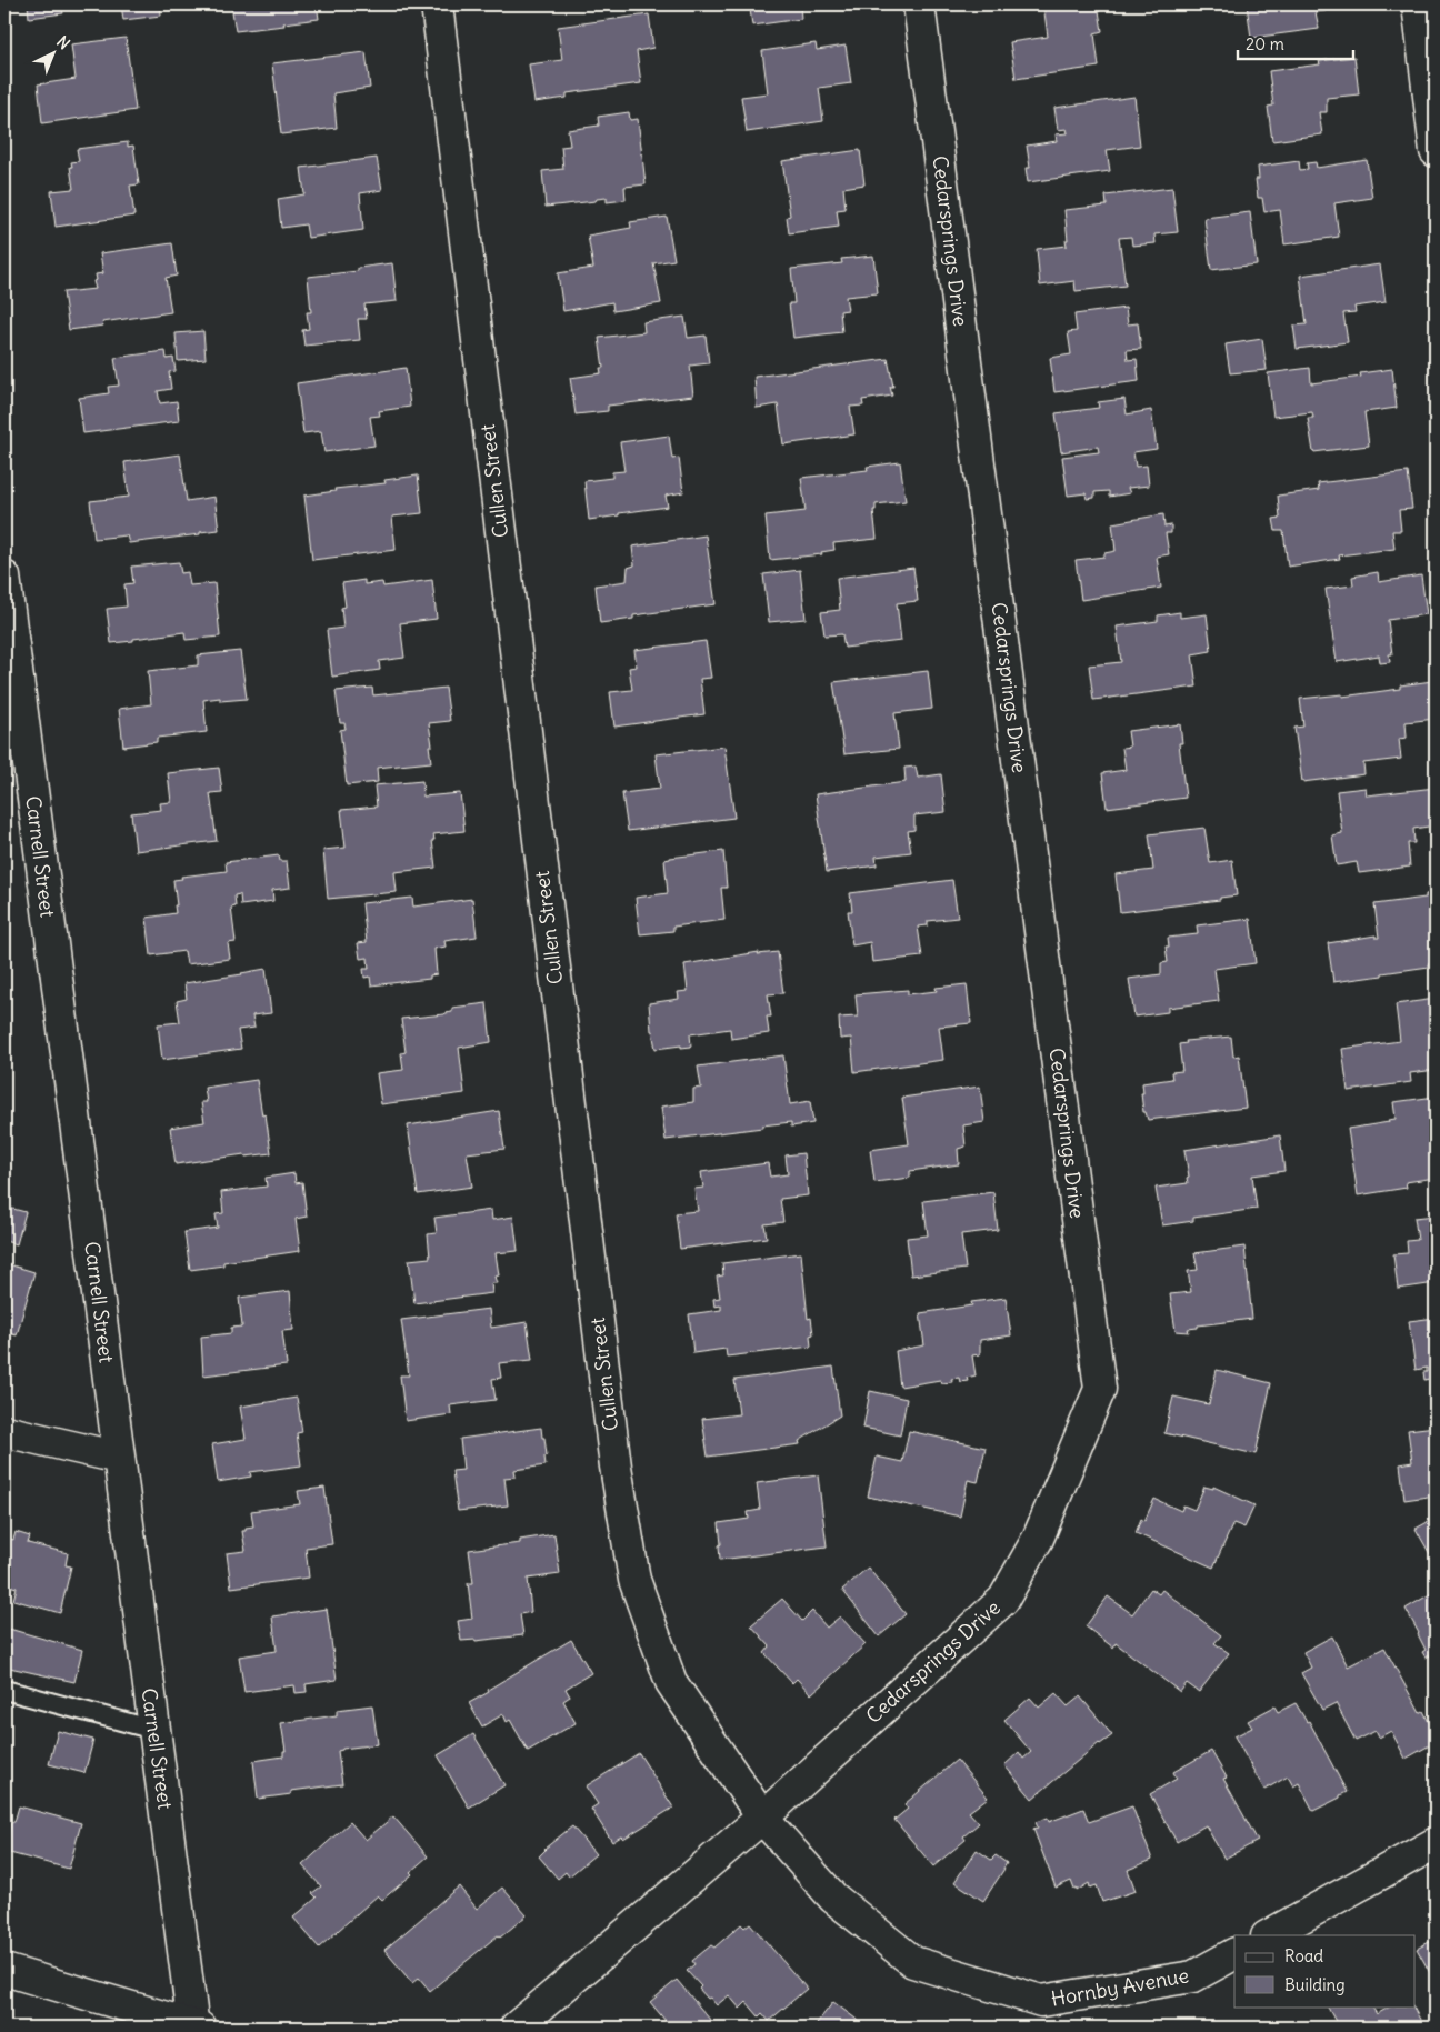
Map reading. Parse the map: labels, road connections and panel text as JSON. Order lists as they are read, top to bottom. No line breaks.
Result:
{"streets":{"street":["Cedarsprings Drive","Cullen Street","Carnell Street","Hornby Avenue"]},"crossings":[["Cedarsprings Drive","Cullen Street"],["Cedarsprings Drive","Hornby Avenue"],["Cullen Street","Hornby Avenue"]],"legend":["Road","Building"],"scale_bar":"20 m","north":"top right"}
